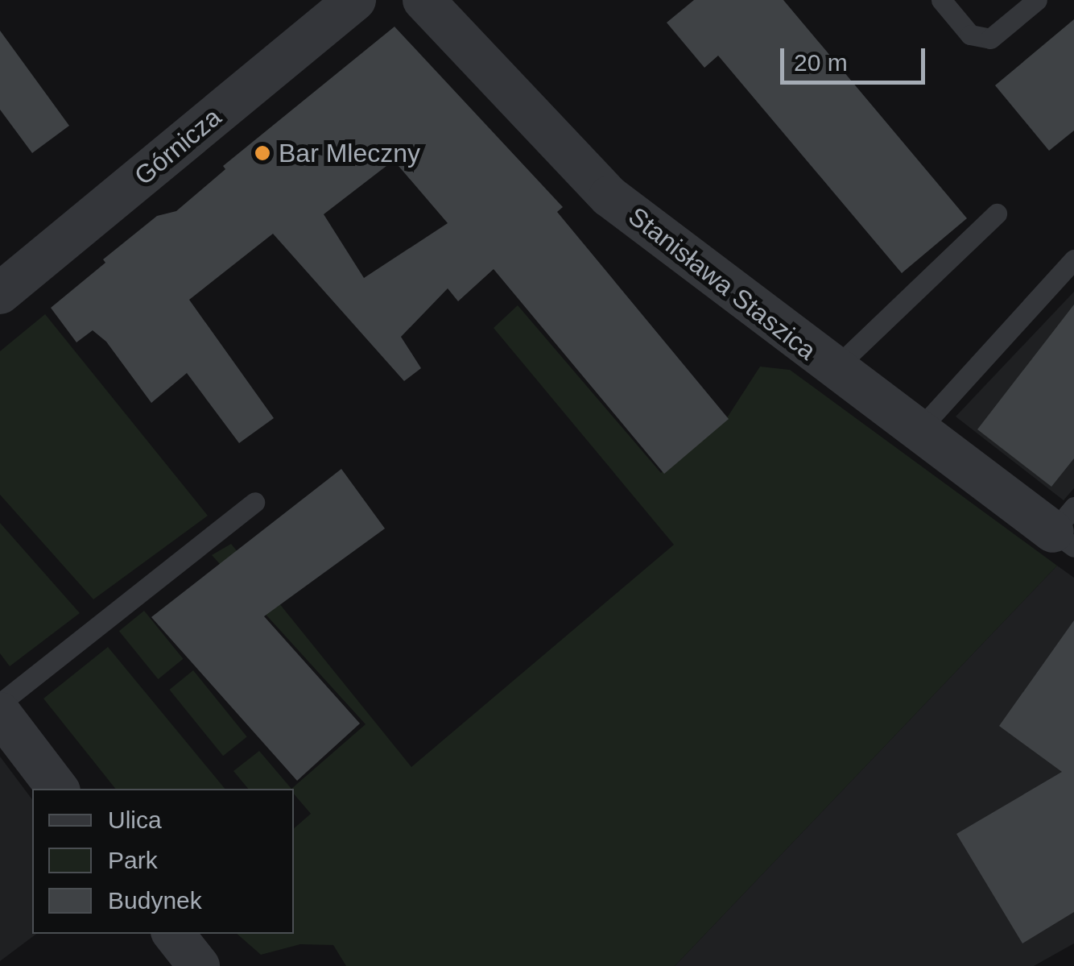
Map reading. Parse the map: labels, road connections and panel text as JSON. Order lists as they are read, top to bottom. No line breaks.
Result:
{"streets":{"street":["Górnicza","Stanisława Staszica"]},"places":["Bar Mleczny"],"legend":["Ulica","Park","Budynek"],"scale_bar":"20 m"}
